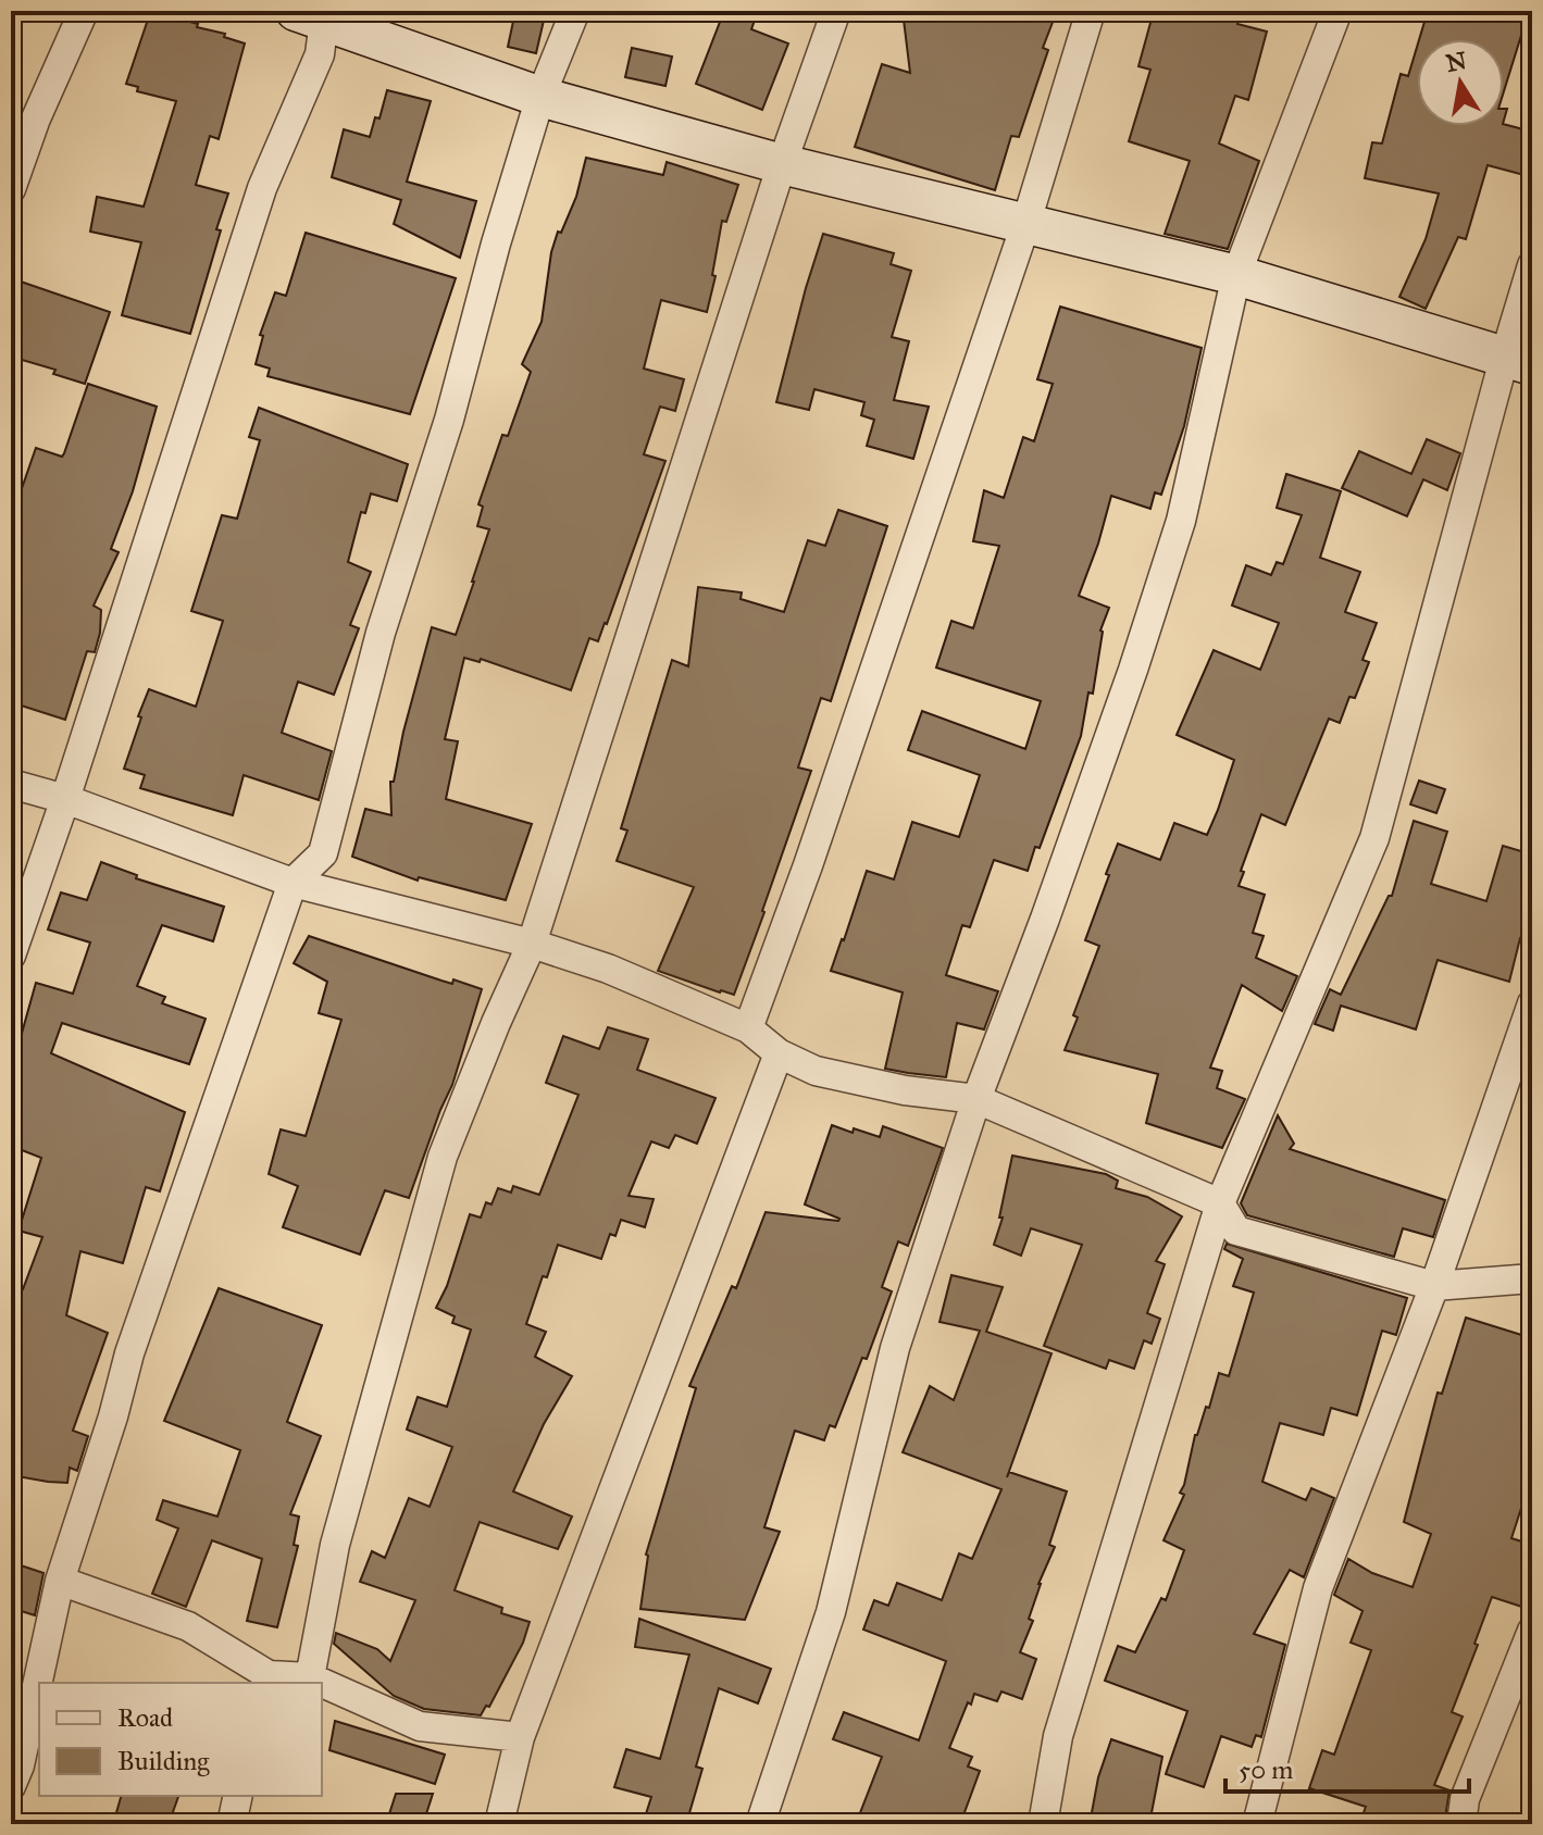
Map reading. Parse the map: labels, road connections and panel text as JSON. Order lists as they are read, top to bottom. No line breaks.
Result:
{"legend":["Road","Building"],"scale_bar":"50 m","north":"top"}
